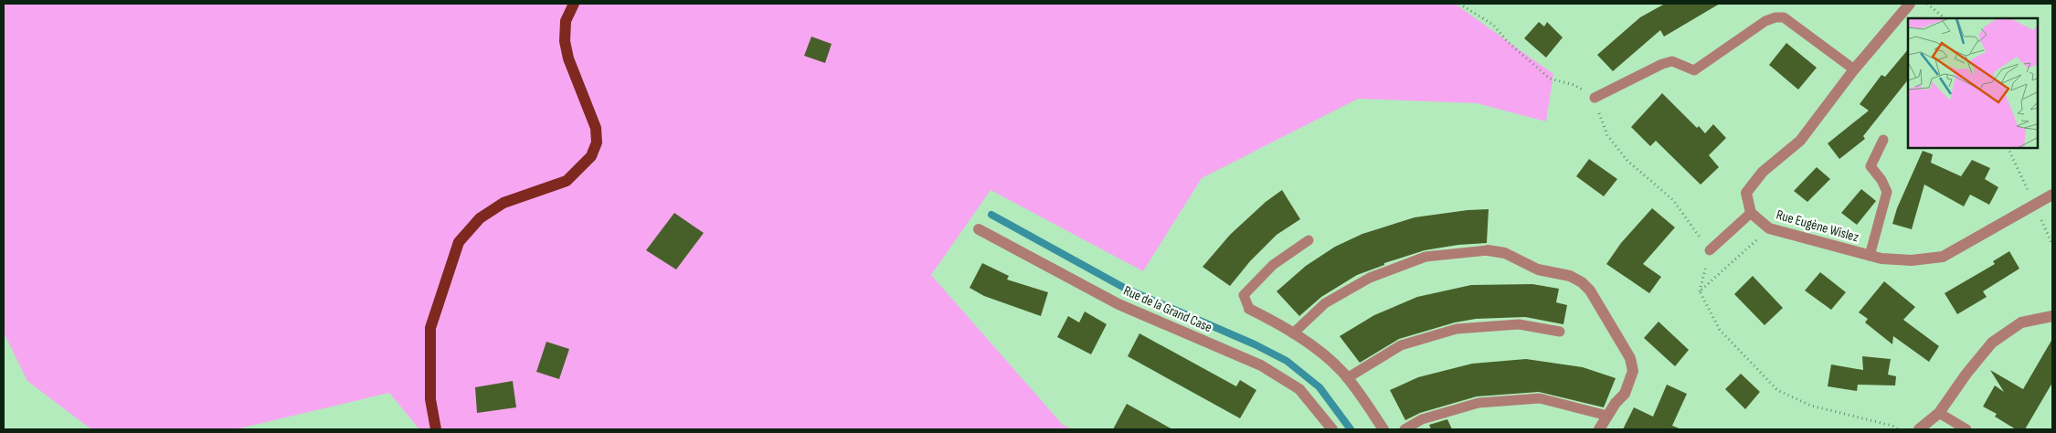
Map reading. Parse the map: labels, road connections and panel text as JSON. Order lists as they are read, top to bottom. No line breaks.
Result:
{"streets":{"street":["Rue Eugène Wislez","Rue de la Grand Case"]}}
